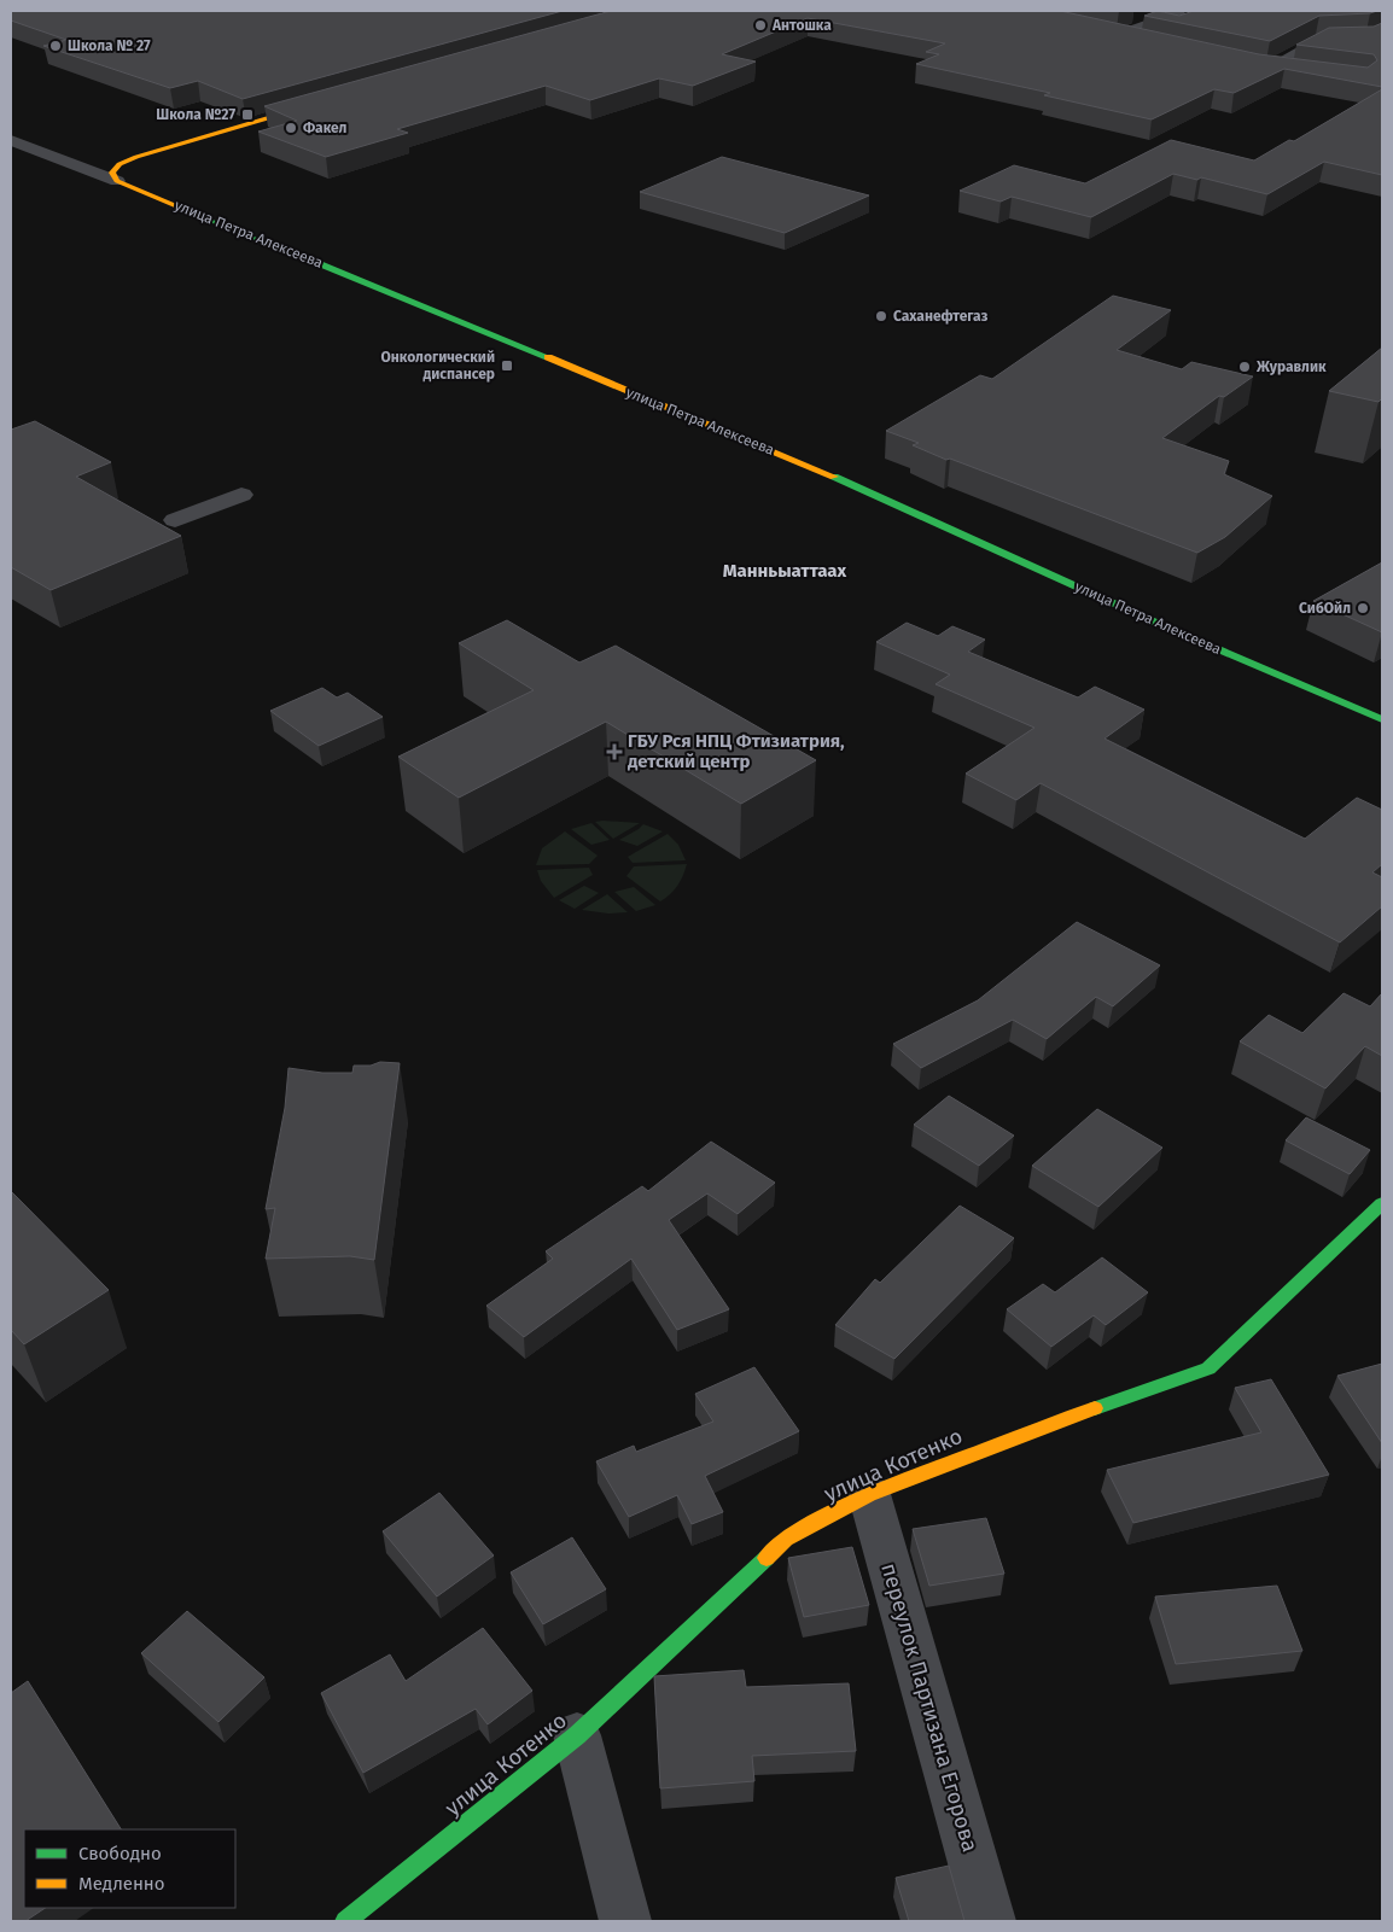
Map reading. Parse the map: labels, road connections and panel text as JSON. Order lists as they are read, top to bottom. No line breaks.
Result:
{"streets":{"street":["улица Петра Алексеева","улица Котенко","переулок Партизана Егорова"]},"crossings":[["улица Котенко","переулок Партизана Егорова"]],"districts":["Манньыаттаах"],"places":{"other":["Антошка","Школа № 27","Факел","Саханефтегаз","Журавлик","СибОйл"],"transit":["Школа №27","Онкологический диспансер"],"health":["ГБУ Рся НПЦ Фтизиатрия, детский центр"]},"legend":["Свободно","Медленно"]}
